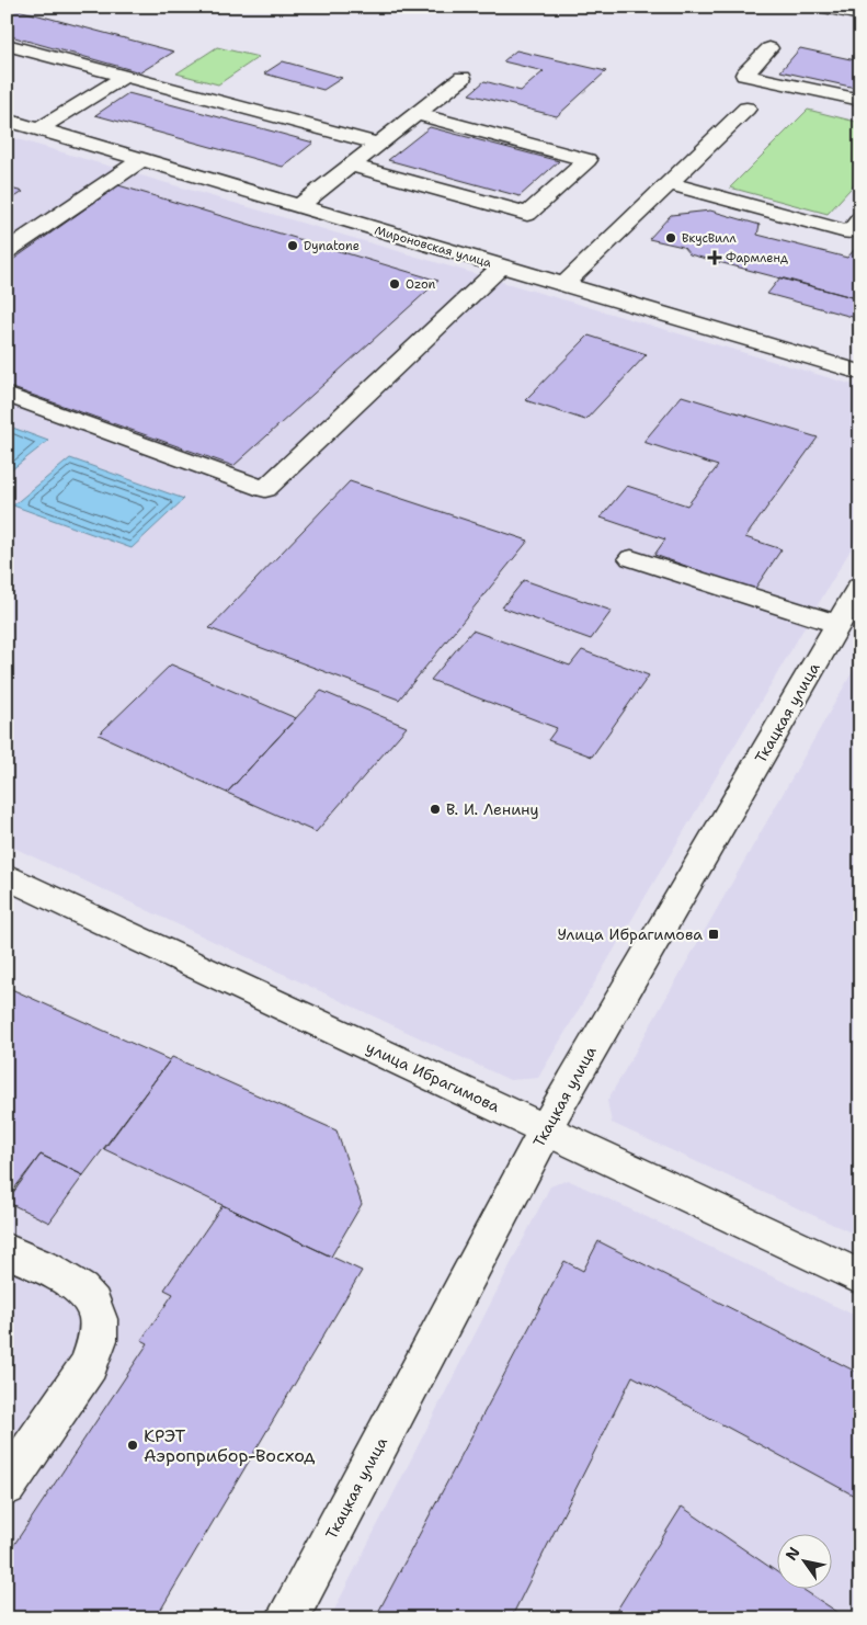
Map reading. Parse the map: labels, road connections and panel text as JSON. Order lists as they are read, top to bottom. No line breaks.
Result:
{"streets":{"street":["Мироновская улица","Ткацкая улица","улица Ибрагимова"]},"crossings":[["Ткацкая улица","улица Ибрагимова"]],"places":{"other":["ВкусВилл","Dynatone","Ozon","В. И. Ленину","КРЭТ Аэроприбор-Восход"],"health":["Фармленд"],"transit":["Улица Ибрагимова"]},"north":"top left"}
